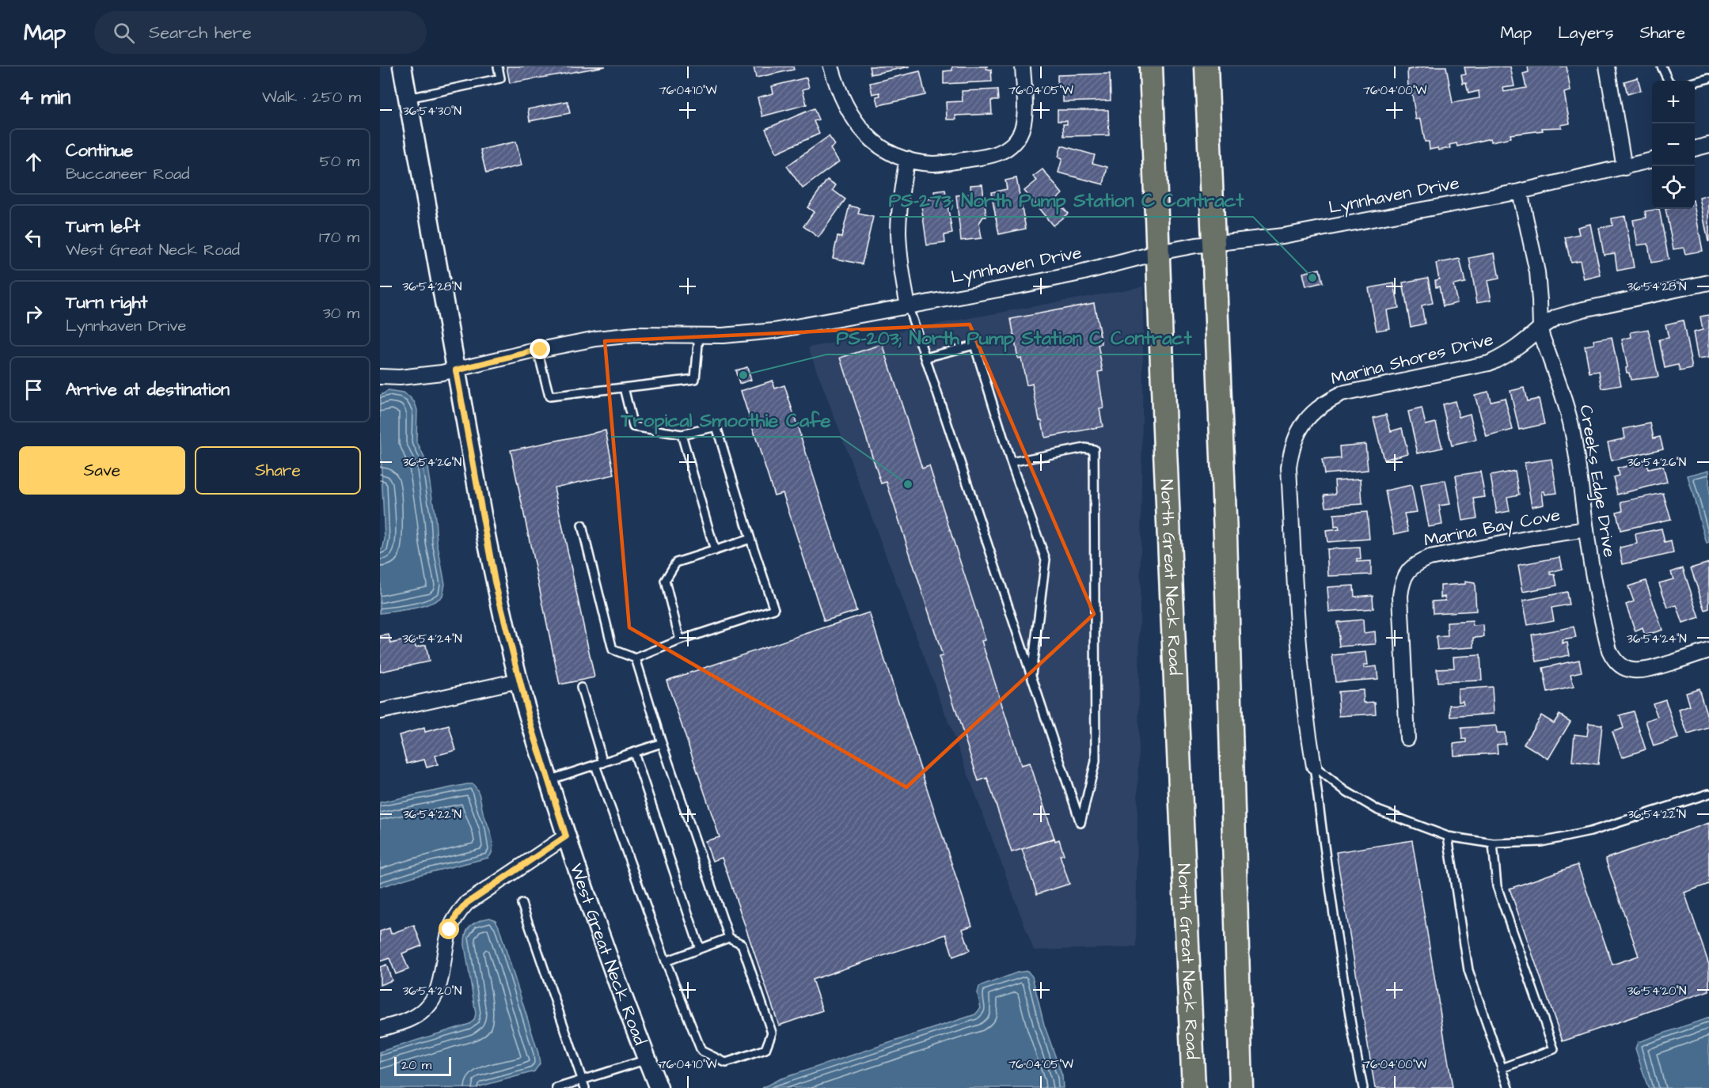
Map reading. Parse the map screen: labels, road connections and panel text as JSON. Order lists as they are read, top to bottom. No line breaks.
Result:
{"streets":{"main road":["North Great Neck Road"],"street":["Lynnhaven Drive","Marina Shores Drive","Creeks Edge Drive","Marina Bay Cove","West Great Neck Road"]},"crossings":[["Lynnhaven Drive","North Great Neck Road"],["Lynnhaven Drive","West Great Neck Road"],["Marina Shores Drive","Creeks Edge Drive"],["Creeks Edge Drive","Marina Bay Cove"]],"places":["PS-273; North Pump Station C Contract","PS-203; North Pump Station C Contract","Tropical Smoothie Cafe"],"scale_bar":"20 m","page":{"header":"Map","search":"Search here","nav":["Map","Layers","Share"],"heading":["4 min","Walk · 250 m"],"map_buttons":["+","−"],"list":[["Continue","Buccaneer Road","50 m"],["Turn left","West Great Neck Road","170 m"],["Turn right","Lynnhaven Drive","30 m"],"Arrive at destination"],"buttons":["Save","Share"],"scale":"20 m"},"coordinates":["76°04'10\"W","76°04'05\"W","76°04'00\"W","36°54'30\"N","36°54'28\"N","36°54'26\"N","36°54'24\"N","36°54'22\"N","36°54'20\"N"]}
